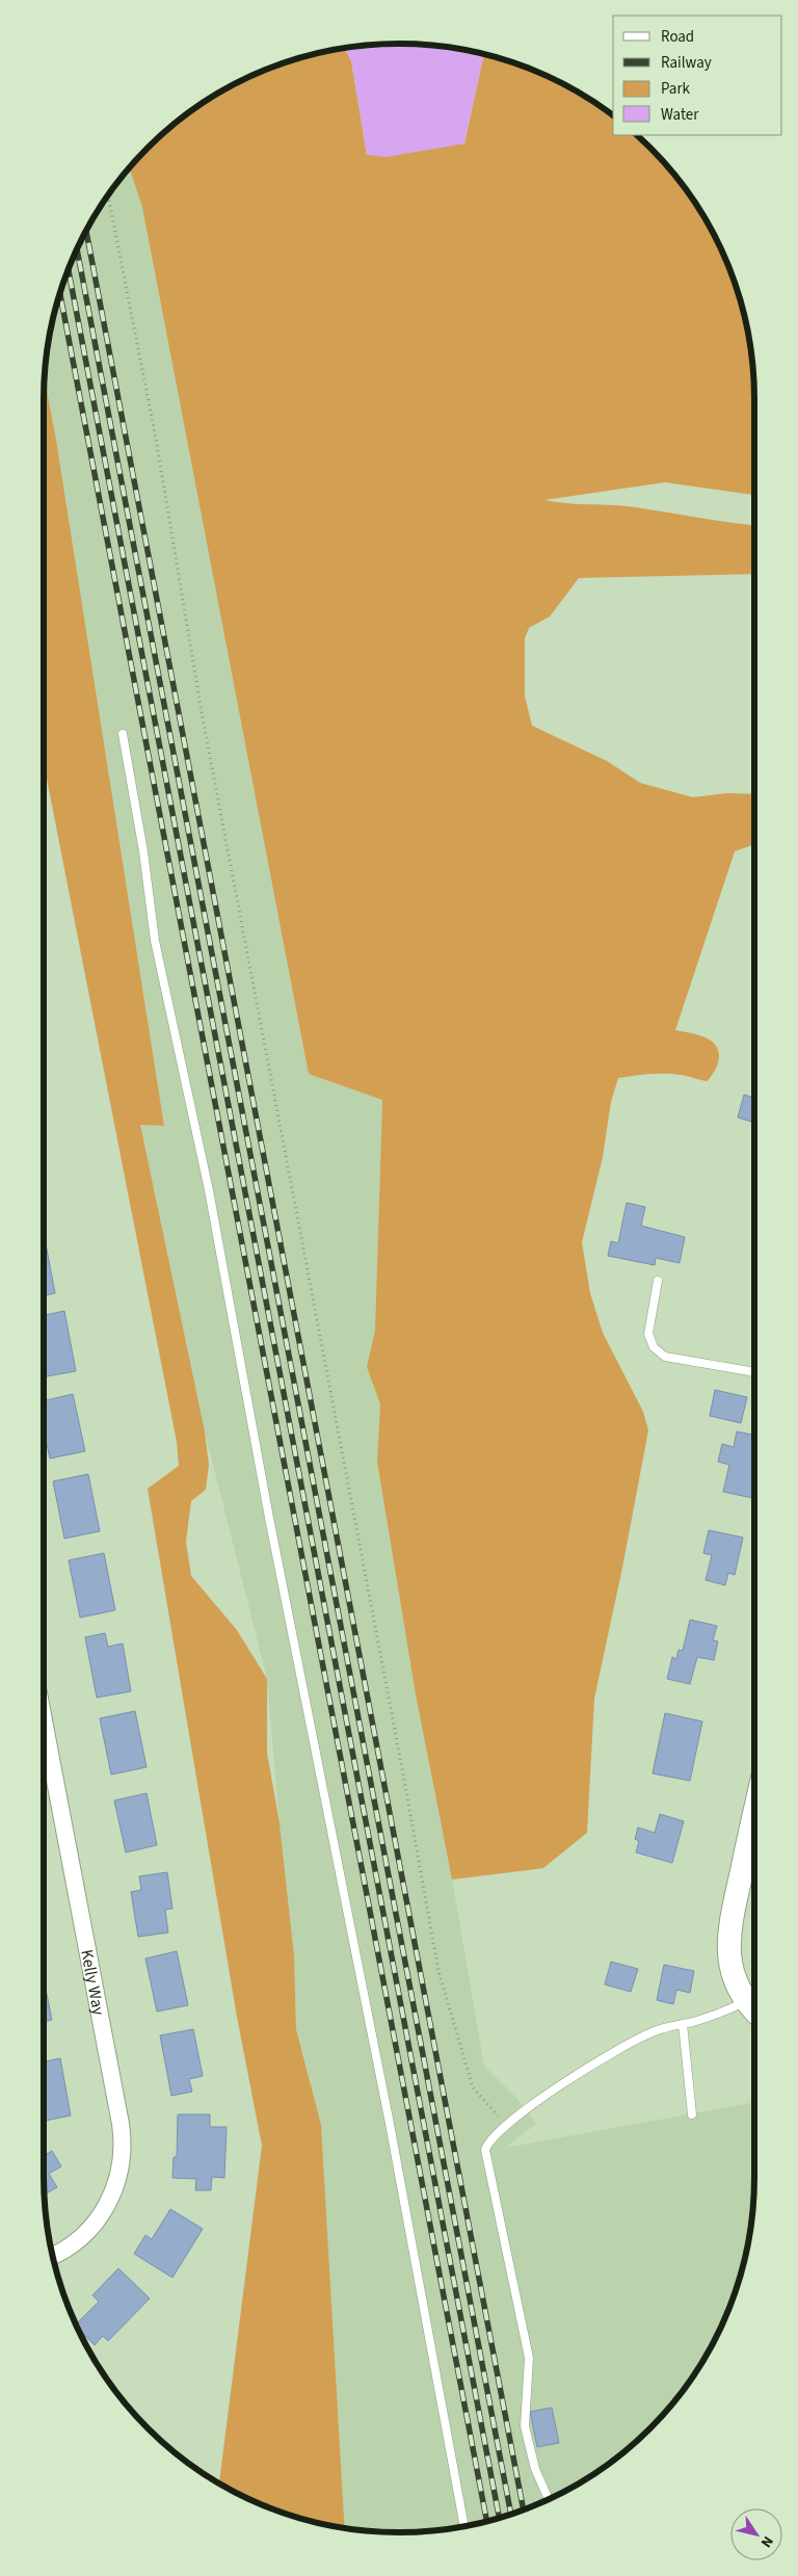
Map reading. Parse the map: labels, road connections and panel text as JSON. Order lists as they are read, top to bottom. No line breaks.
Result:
{"streets":{"street":["Kelly Way"]},"legend":["Road","Railway","Park","Water"],"north":"bottom right"}
